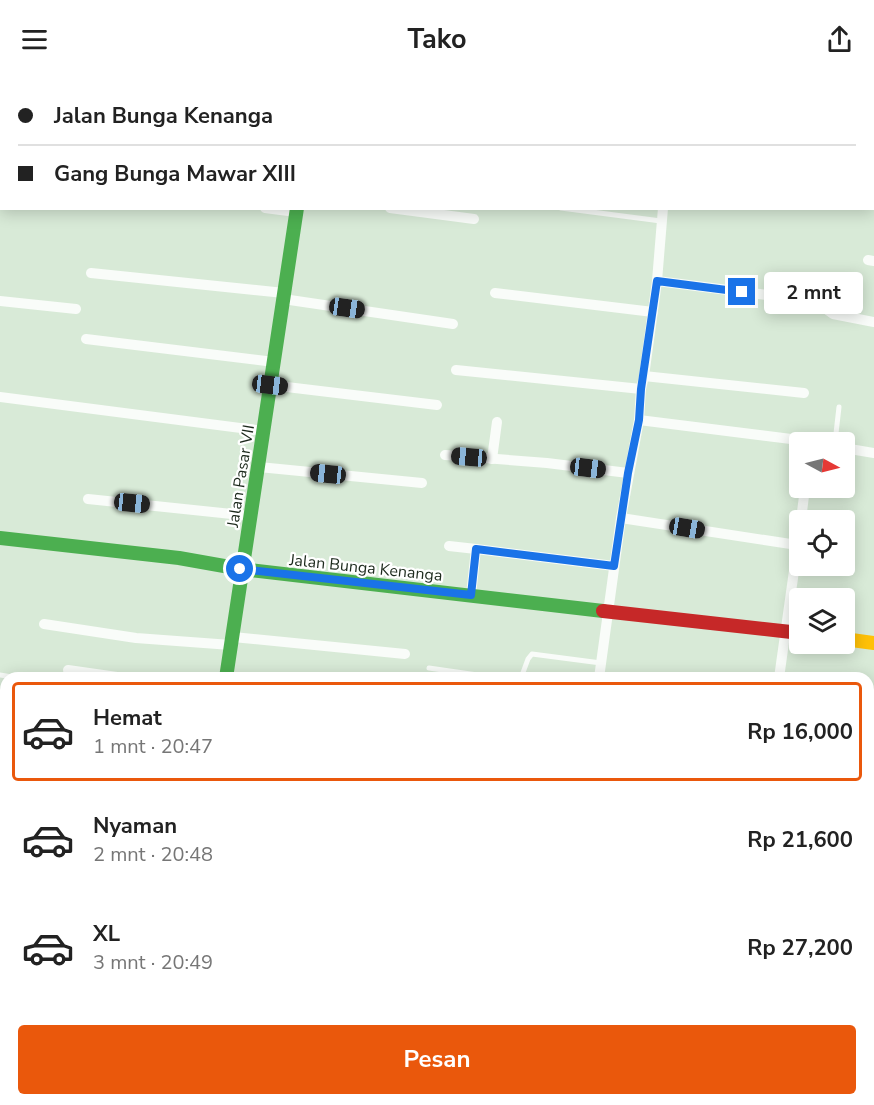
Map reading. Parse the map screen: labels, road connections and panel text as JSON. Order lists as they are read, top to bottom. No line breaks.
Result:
{"streets":{"street":["Jalan Pasar VII","Jalan Bunga Kenanga"]},"crossings":[["Jalan Pasar VII","Jalan Bunga Kenanga"]],"north":"right","page":{"header":"Tako","banner":["Jalan Bunga Kenanga","Gang Bunga Mawar XIII"],"bubble":"2 mnt","list":[{"name":"Hemat","note":"1 mnt · 20:47","value":"Rp 16,000"},{"name":"Nyaman","note":"2 mnt · 20:48","value":"Rp 21,600"},{"name":"XL","note":"3 mnt · 20:49","value":"Rp 27,200"}],"buttons":"Pesan"}}
